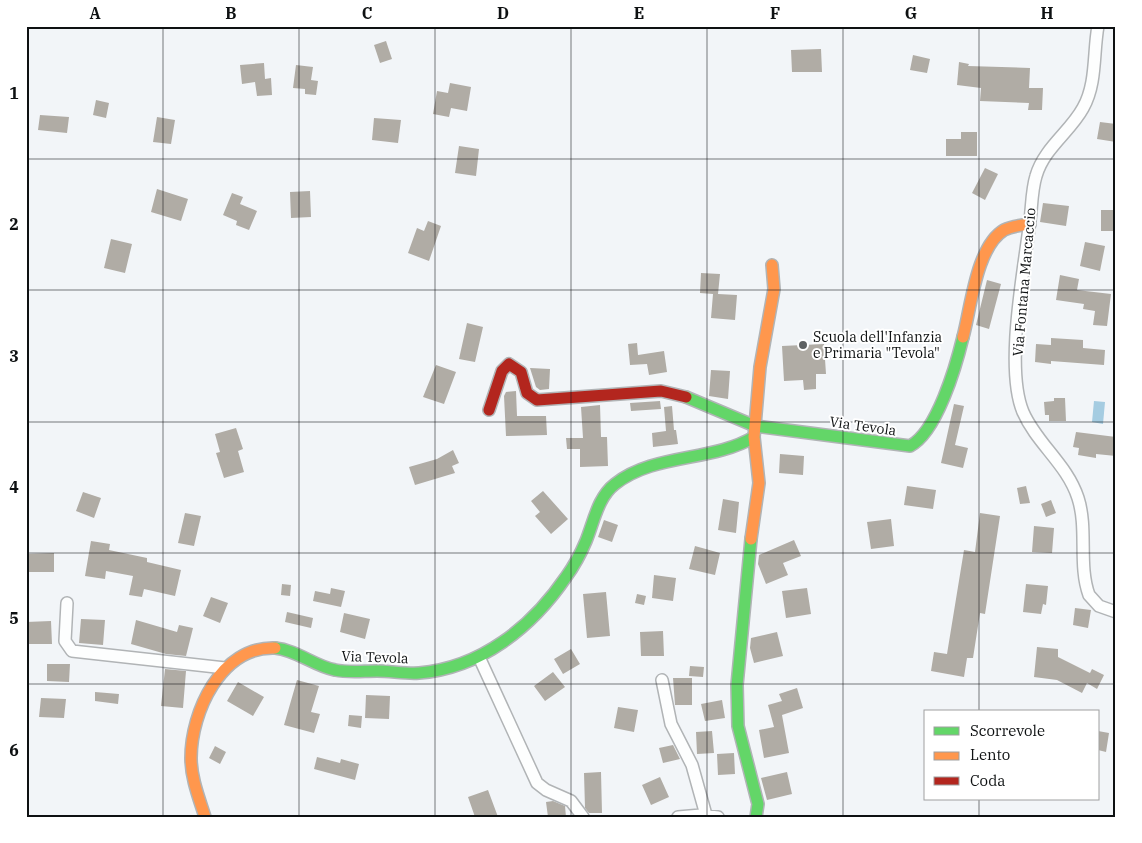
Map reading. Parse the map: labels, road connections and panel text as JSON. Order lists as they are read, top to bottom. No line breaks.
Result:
{"streets":{"street":["Via Fontana Marcaccio","Via Tevola"]},"crossings":[["Via Fontana Marcaccio","Via Tevola"]],"places":["Scuola dell'Infanzia e Primaria \"Tevola\""],"legend":["Scorrevole","Lento","Coda"],"grid":{"columns":["A","B","C","D","E","F","G","H"],"rows":["1","2","3","4","5","6"]}}
